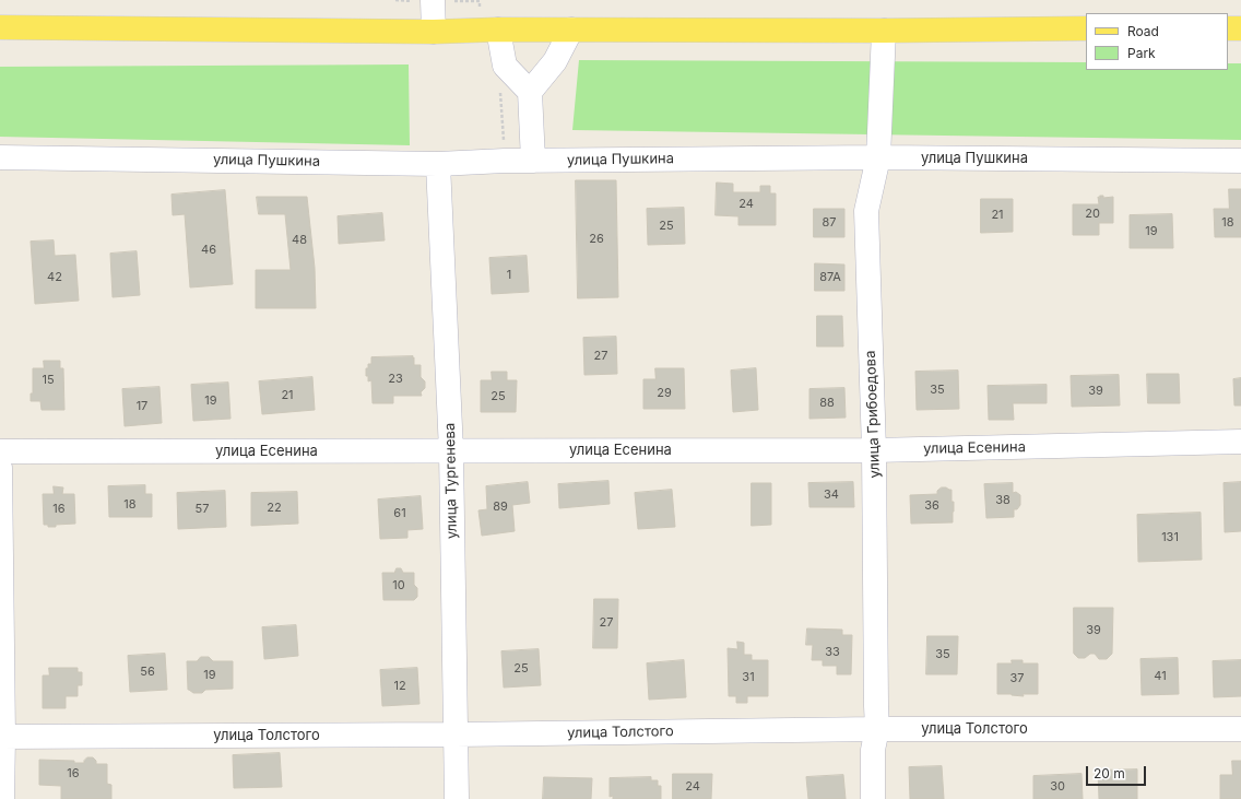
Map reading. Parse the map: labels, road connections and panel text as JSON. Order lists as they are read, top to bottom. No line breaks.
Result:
{"streets":{"street":["улица Пушкина","улица Грибоедова","улица Есенина","улица Тургенева","улица Толстого"]},"crossings":[["улица Пушкина","улица Грибоедова"],["улица Пушкина","улица Тургенева"],["улица Грибоедова","улица Есенина"],["улица Грибоедова","улица Толстого"],["улица Есенина","улица Тургенева"],["улица Тургенева","улица Толстого"]],"house_numbers":["24","20","21","87","18","25","19","26","48","46","1","42","87А","27","23","15","35","39","29","21","25","19","88","17","34","38","18","36","89","22","16","57","61","131","10","27","39","33","35","25","56","19","41","31","37","12","16","24","30"],"legend":["Road","Park"],"scale_bar":"20 m"}
